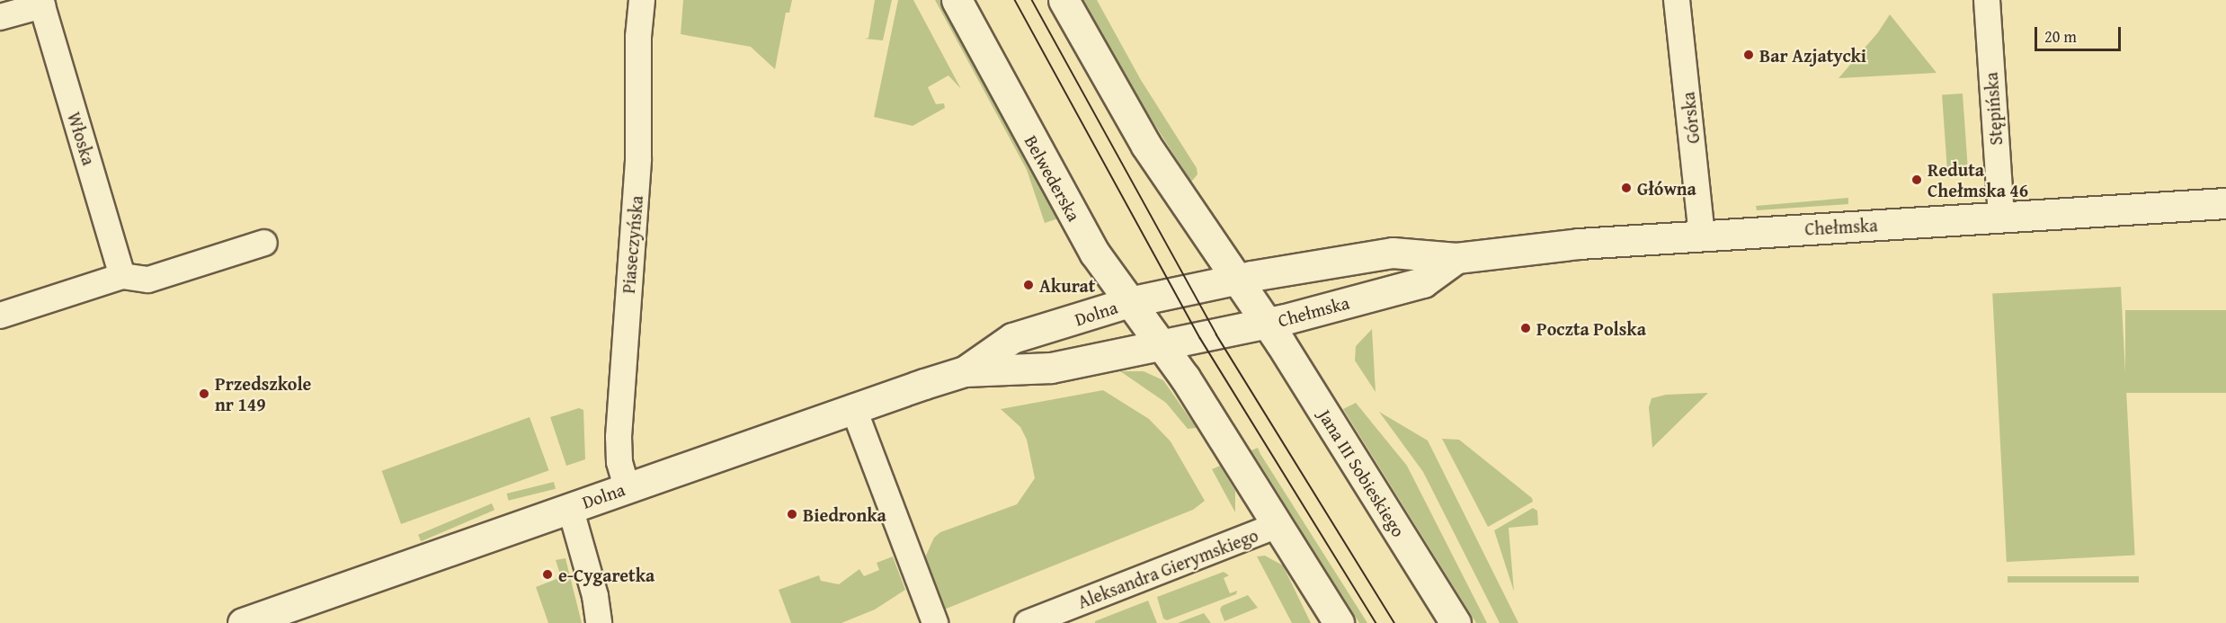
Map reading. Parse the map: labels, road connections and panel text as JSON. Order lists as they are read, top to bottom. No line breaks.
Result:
{"streets":{"street":["Stępińska","Górska","Włoska","Belwederska","Chełmska","Piaseczyńska","Dolna","Jana III Sobieskiego","Aleksandra Gierymskiego"]},"crossings":[["Stępińska","Chełmska"],["Górska","Chełmska"],["Belwederska","Chełmska"],["Belwederska","Dolna"],["Chełmska","Dolna"],["Chełmska","Jana III Sobieskiego"],["Piaseczyńska","Dolna"]],"places":["Bar Azjatycki","Reduta Chełmska 46","Główna","Akurat","Poczta Polska","Przedszkole nr 149","Biedronka","e-Cygaretka"],"scale_bar":"20 m"}
